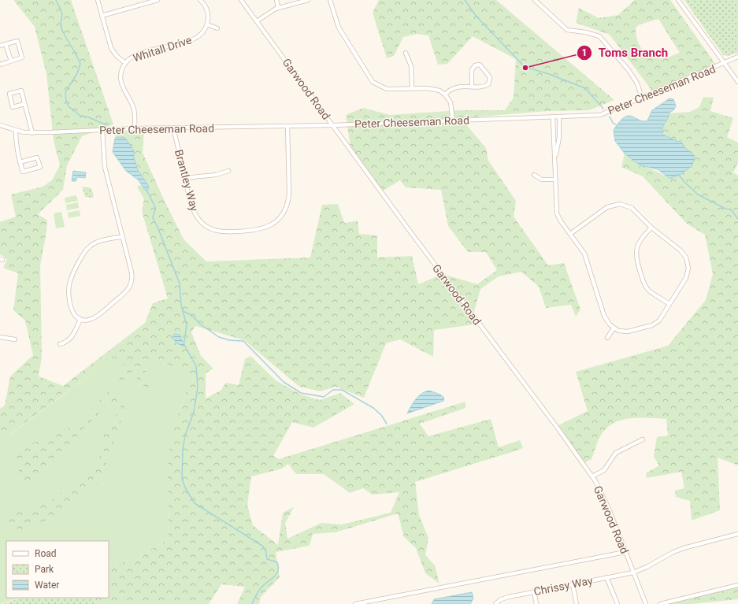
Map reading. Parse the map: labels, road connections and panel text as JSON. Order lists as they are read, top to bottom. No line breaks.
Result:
{"streets":{"street":["Whitall Drive","Garwood Road","Peter Cheeseman Road","Brantley Way","Chrissy Way"]},"crossings":[["Whitall Drive","Peter Cheeseman Road"],["Garwood Road","Peter Cheeseman Road"],["Garwood Road","Chrissy Way"],["Peter Cheeseman Road","Brantley Way"]],"places":["Toms Branch"],"legend":["Road","Park","Water"]}
